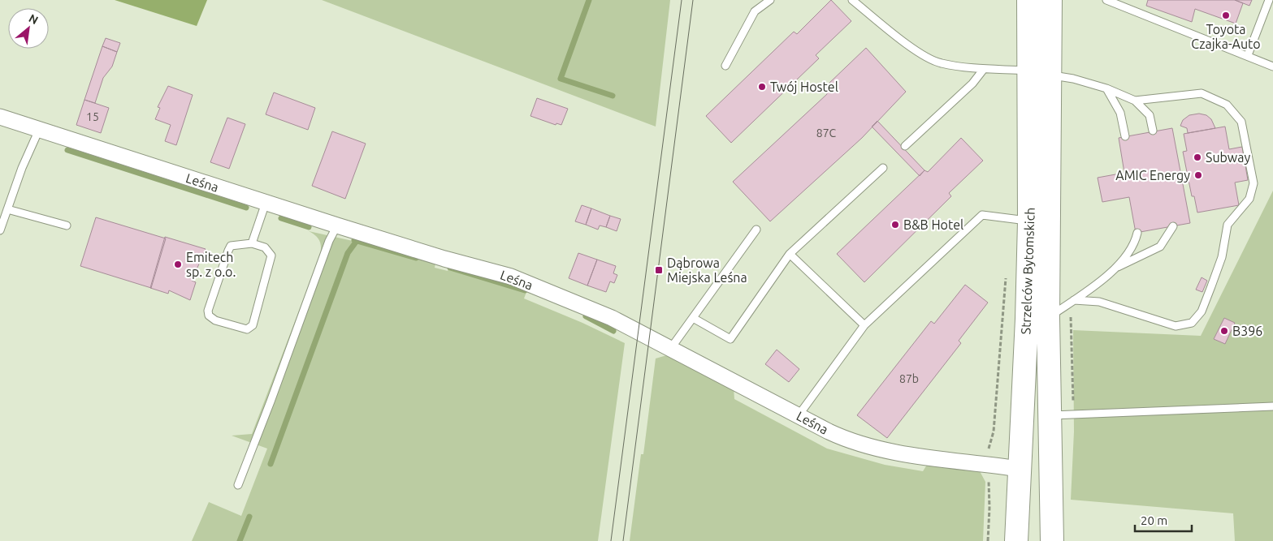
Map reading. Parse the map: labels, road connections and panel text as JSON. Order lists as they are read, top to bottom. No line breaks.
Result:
{"streets":{"main road":["Strzelców Bytomskich"],"street":["Leśna"]},"crossings":[["Leśna","Strzelców Bytomskich"]],"places":{"other":["Toyota Czajka-Auto","Twój Hostel","Subway","AMIC Energy","B&B Hotel","Emitech sp. z o.o.","B396"],"transit":["Dąbrowa Miejska Leśna"]},"house_numbers":["15","87C","87b"],"scale_bar":"20 m","north":"top right"}
